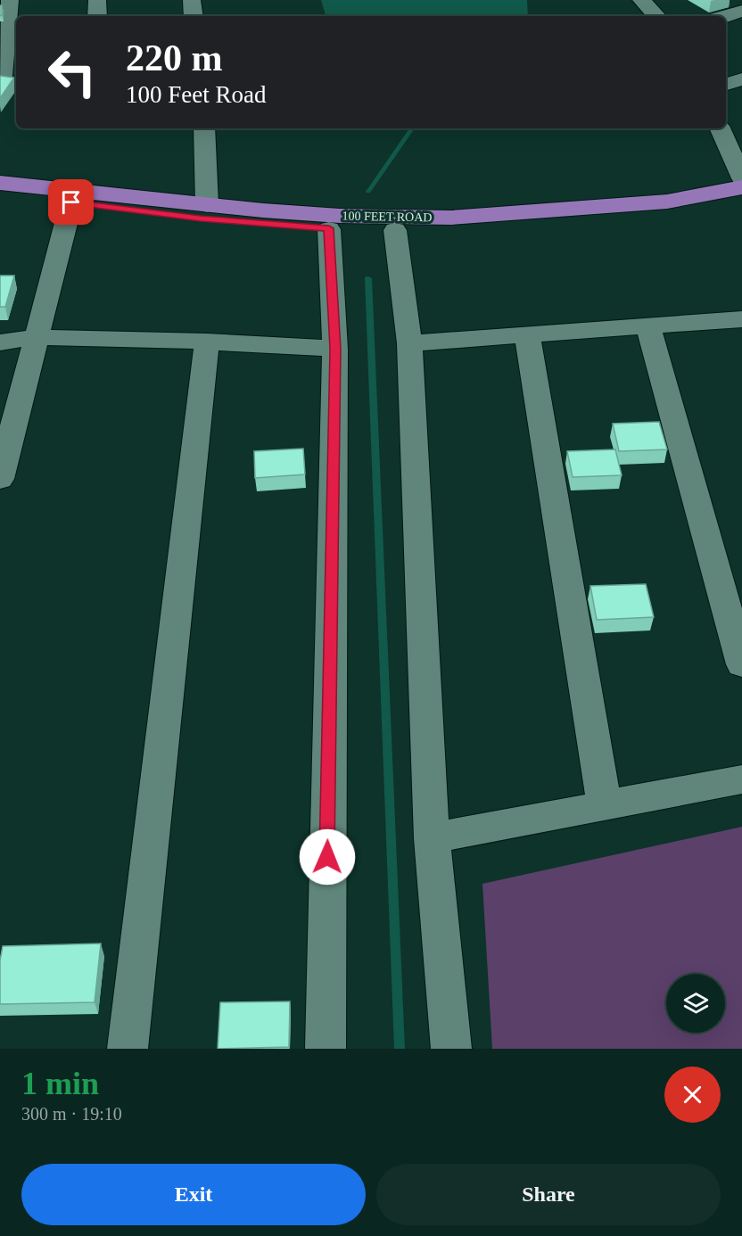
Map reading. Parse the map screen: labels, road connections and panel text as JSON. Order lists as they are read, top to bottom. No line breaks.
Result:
{"streets":{"main road":["100 FEET ROAD"]},"page":{"turn":["220 m","100 Feet Road"],"heading":["1 min","300 m · 19:10"],"buttons":["Exit","Share"]}}
